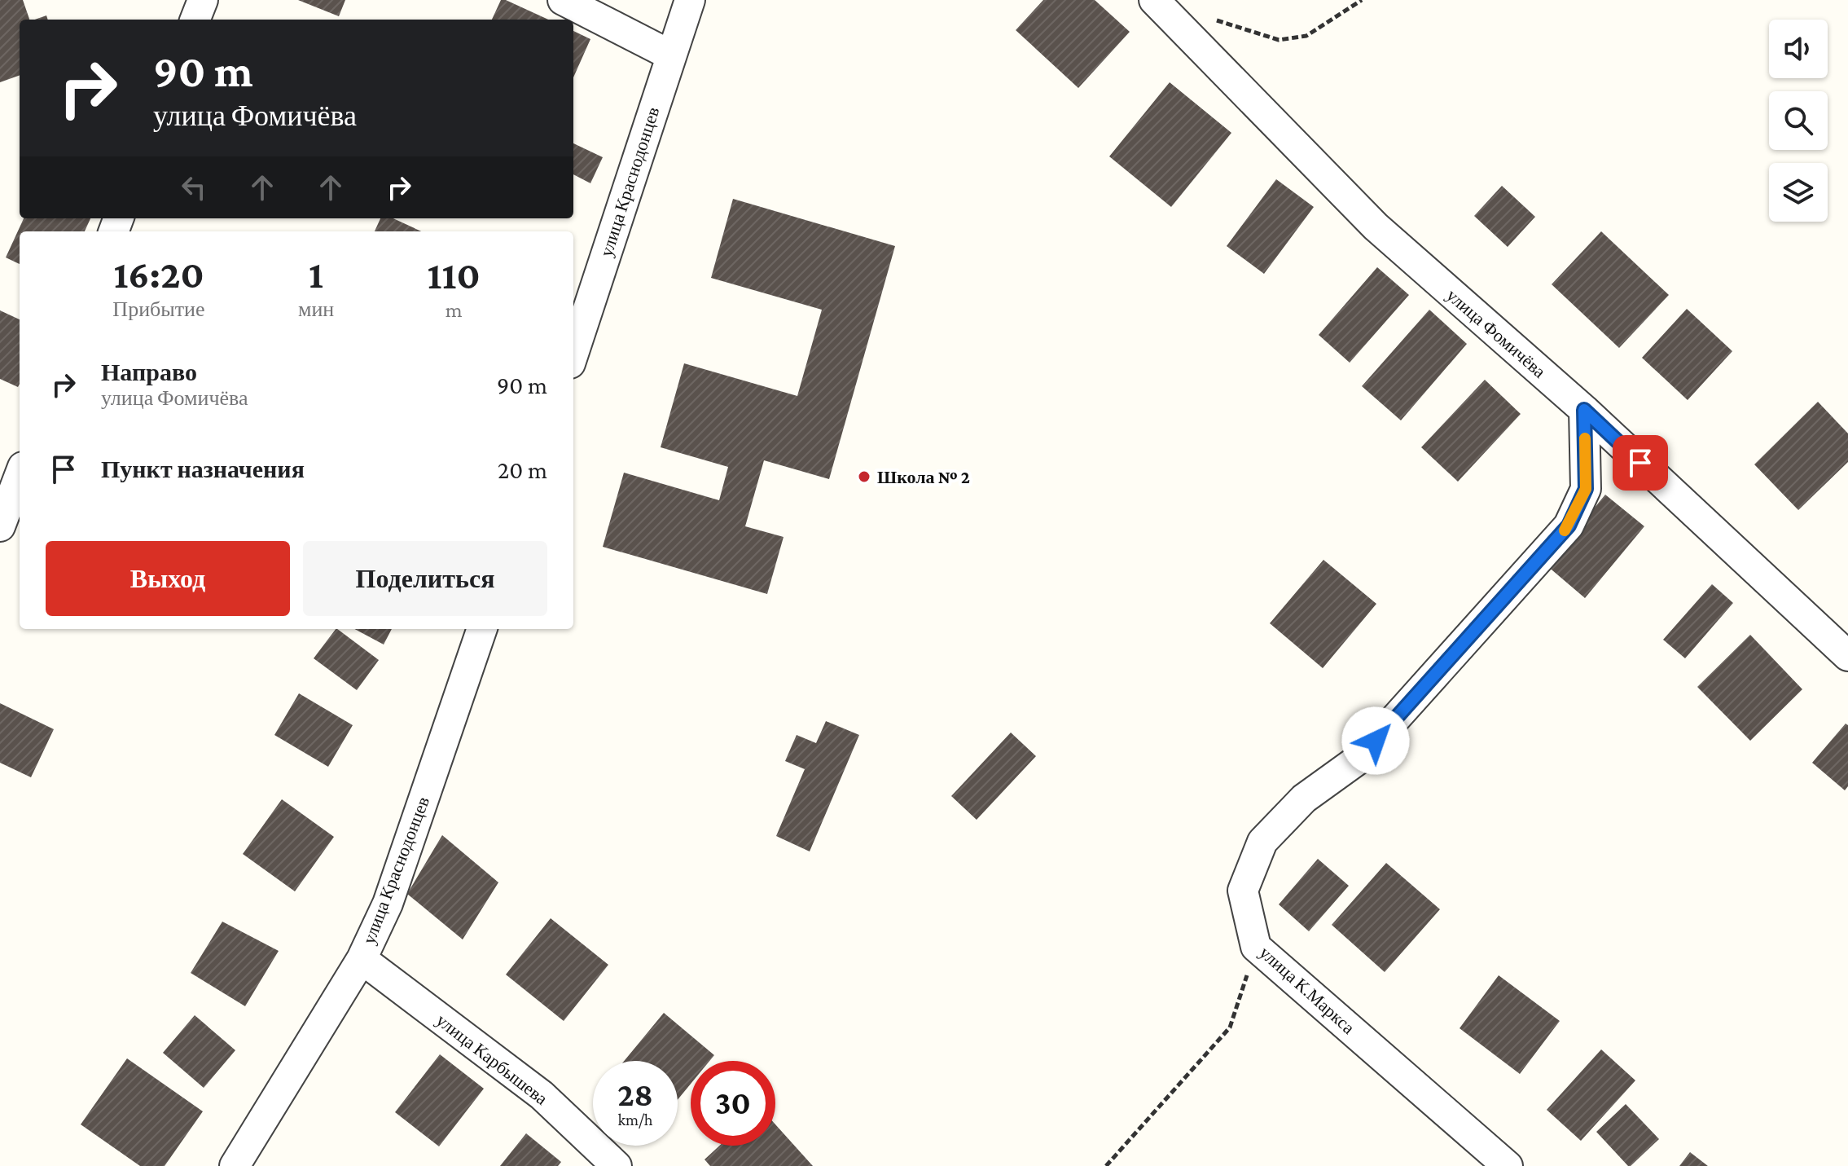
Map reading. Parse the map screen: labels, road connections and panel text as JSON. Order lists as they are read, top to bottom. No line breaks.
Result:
{"streets":{"street":["улица Краснодонцев","улица Фомичёва","улица К.Маркса","улица Карбышева"]},"crossings":[["улица Краснодонцев","улица Карбышева"],["улица Фомичёва","улица К.Маркса"]],"places":["Школа № 2"],"page":{"turn":["90 m","улица Фомичёва"],"eta":["16:20","Прибытие","1","мин","110","m"],"list":[{"name":"Направо","note":"улица Фомичёва","value":"90 m"},{"name":"Пункт назначения","value":"20 m"}],"buttons":["Выход","Поделиться"],"speed":"28 km/h","limit":"30"}}
